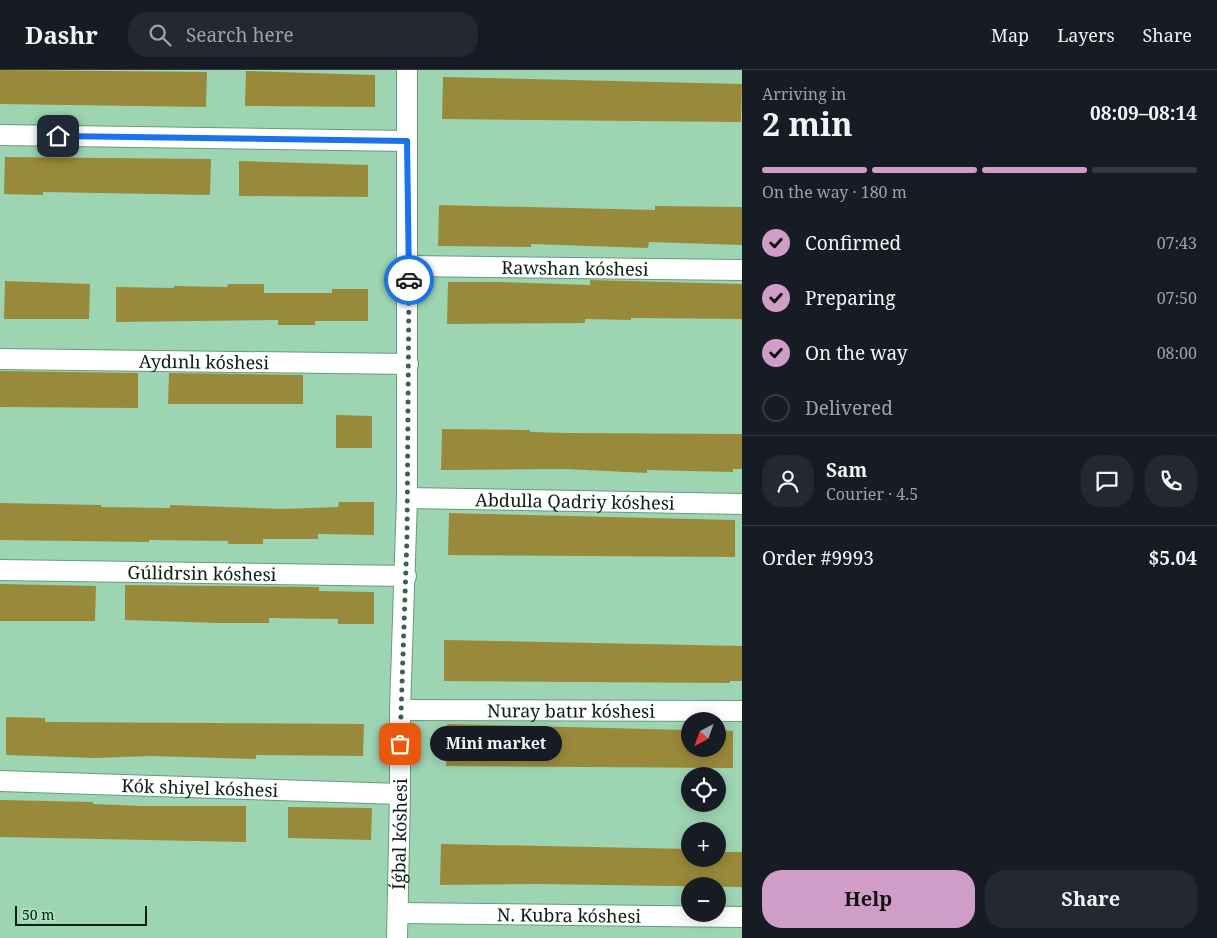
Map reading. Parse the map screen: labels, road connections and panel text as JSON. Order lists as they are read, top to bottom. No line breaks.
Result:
{"streets":{"street":["Rawshan kóshesi","Aydınlı kóshesi","Abdulla Qadriy kóshesi","Gúlidrsin kóshesi","Nuray batır kóshesi","Kók shiyel kóshesi","Íǵbal kóshesi","N. Kubra kóshesi"]},"crossings":[["Rawshan kóshesi","Íǵbal kóshesi"],["Aydınlı kóshesi","Íǵbal kóshesi"],["Abdulla Qadriy kóshesi","Íǵbal kóshesi"],["Gúlidrsin kóshesi","Íǵbal kóshesi"],["Nuray batır kóshesi","Íǵbal kóshesi"],["Kók shiyel kóshesi","Íǵbal kóshesi"],["Íǵbal kóshesi","N. Kubra kóshesi"]],"places":["Mini market"],"scale_bar":"50 m","north":"bottom left","page":{"header":"Dashr","search":"Search here","nav":["Map","Layers","Share"],"heading":["2 min","Arriving in","08:09–08:14"],"panel":["Sam","Courier · 4.5","Order #9993","$5.04"],"bar":"On the way · 180 m","list":[["Confirmed","07:43"],["Preparing","07:50"],["On the way","08:00"],"Delivered"],"map_buttons":["+","−"],"bubble":"Mini market","buttons":["Help","Share"],"scale":"50 m"}}
